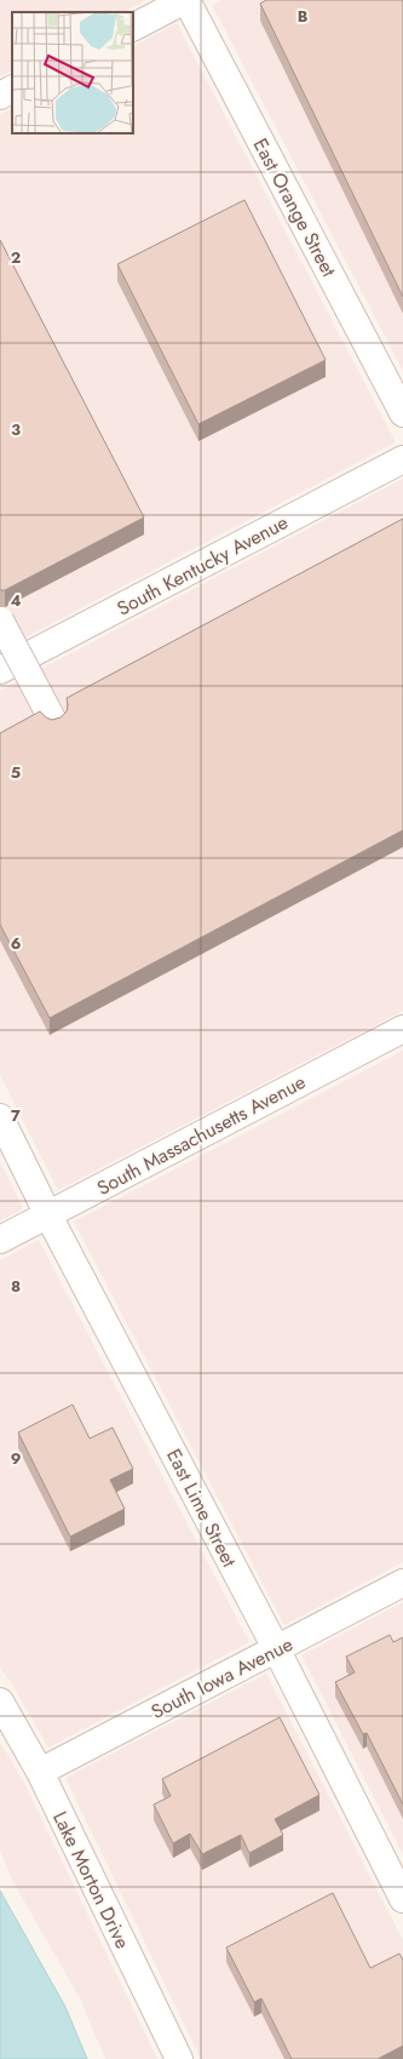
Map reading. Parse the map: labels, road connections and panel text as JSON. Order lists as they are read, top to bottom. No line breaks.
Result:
{"streets":{"street":["East Orange Street","South Kentucky Avenue","South Massachusetts Avenue","East Lime Street","South Iowa Avenue","Lake Morton Drive"]},"crossings":[["South Massachusetts Avenue","East Lime Street"],["East Lime Street","South Iowa Avenue"],["South Iowa Avenue","Lake Morton Drive"]],"grid":{"columns":["B"],"rows":["2","3","4","5","6","7","8","9"]}}
